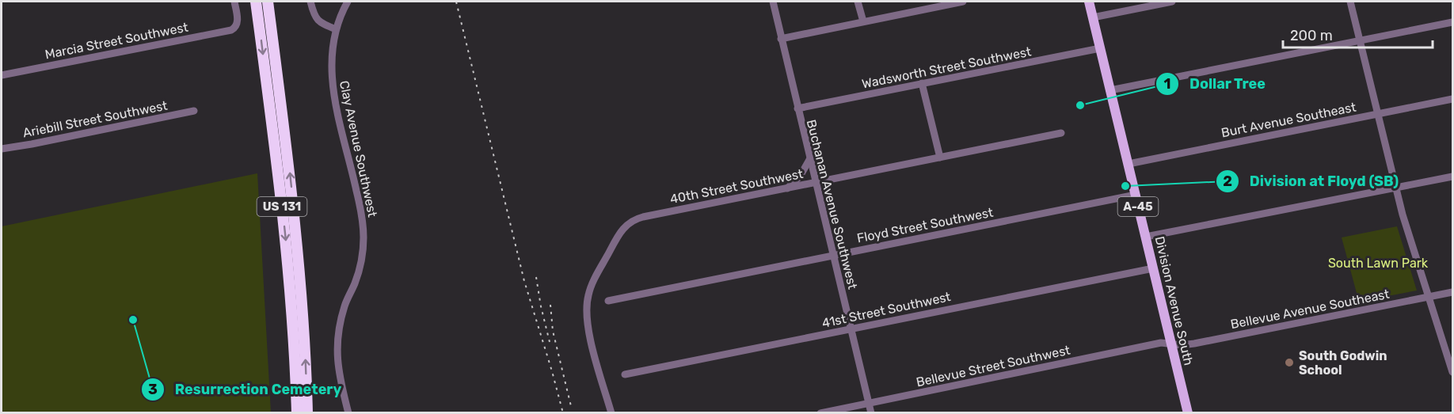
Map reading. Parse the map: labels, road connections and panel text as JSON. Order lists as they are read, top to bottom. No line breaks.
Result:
{"streets":{"highway":["US 131"],"main road":["A-45","Division Avenue South"],"street":["Marcia Street Southwest","Wadsworth Street Southwest","Ariebill Street Southwest","Burt Avenue Southeast","Clay Avenue Southwest","40th Street Southwest","Buchanan Avenue Southwest","Floyd Street Southwest","Bellevue Avenue Southeast","41st Street Southwest","Bellevue Street Southwest"]},"crossings":[["Wadsworth Street Southwest","Buchanan Avenue Southwest"],["Wadsworth Street Southwest","Division Avenue South"],["Burt Avenue Southeast","Division Avenue South"],["40th Street Southwest","Buchanan Avenue Southwest"],["Buchanan Avenue Southwest","Floyd Street Southwest"],["Buchanan Avenue Southwest","41st Street Southwest"],["Buchanan Avenue Southwest","Bellevue Street Southwest"],["Floyd Street Southwest","Division Avenue South"],["Division Avenue South","Bellevue Avenue Southeast"],["Division Avenue South","41st Street Southwest"],["Division Avenue South","Bellevue Street Southwest"],["Bellevue Avenue Southeast","Bellevue Street Southwest"]],"parks":["South Lawn Park"],"places":["Dollar Tree","Division at Floyd (SB)","Resurrection Cemetery","South Godwin School"],"scale_bar":"200 m"}
